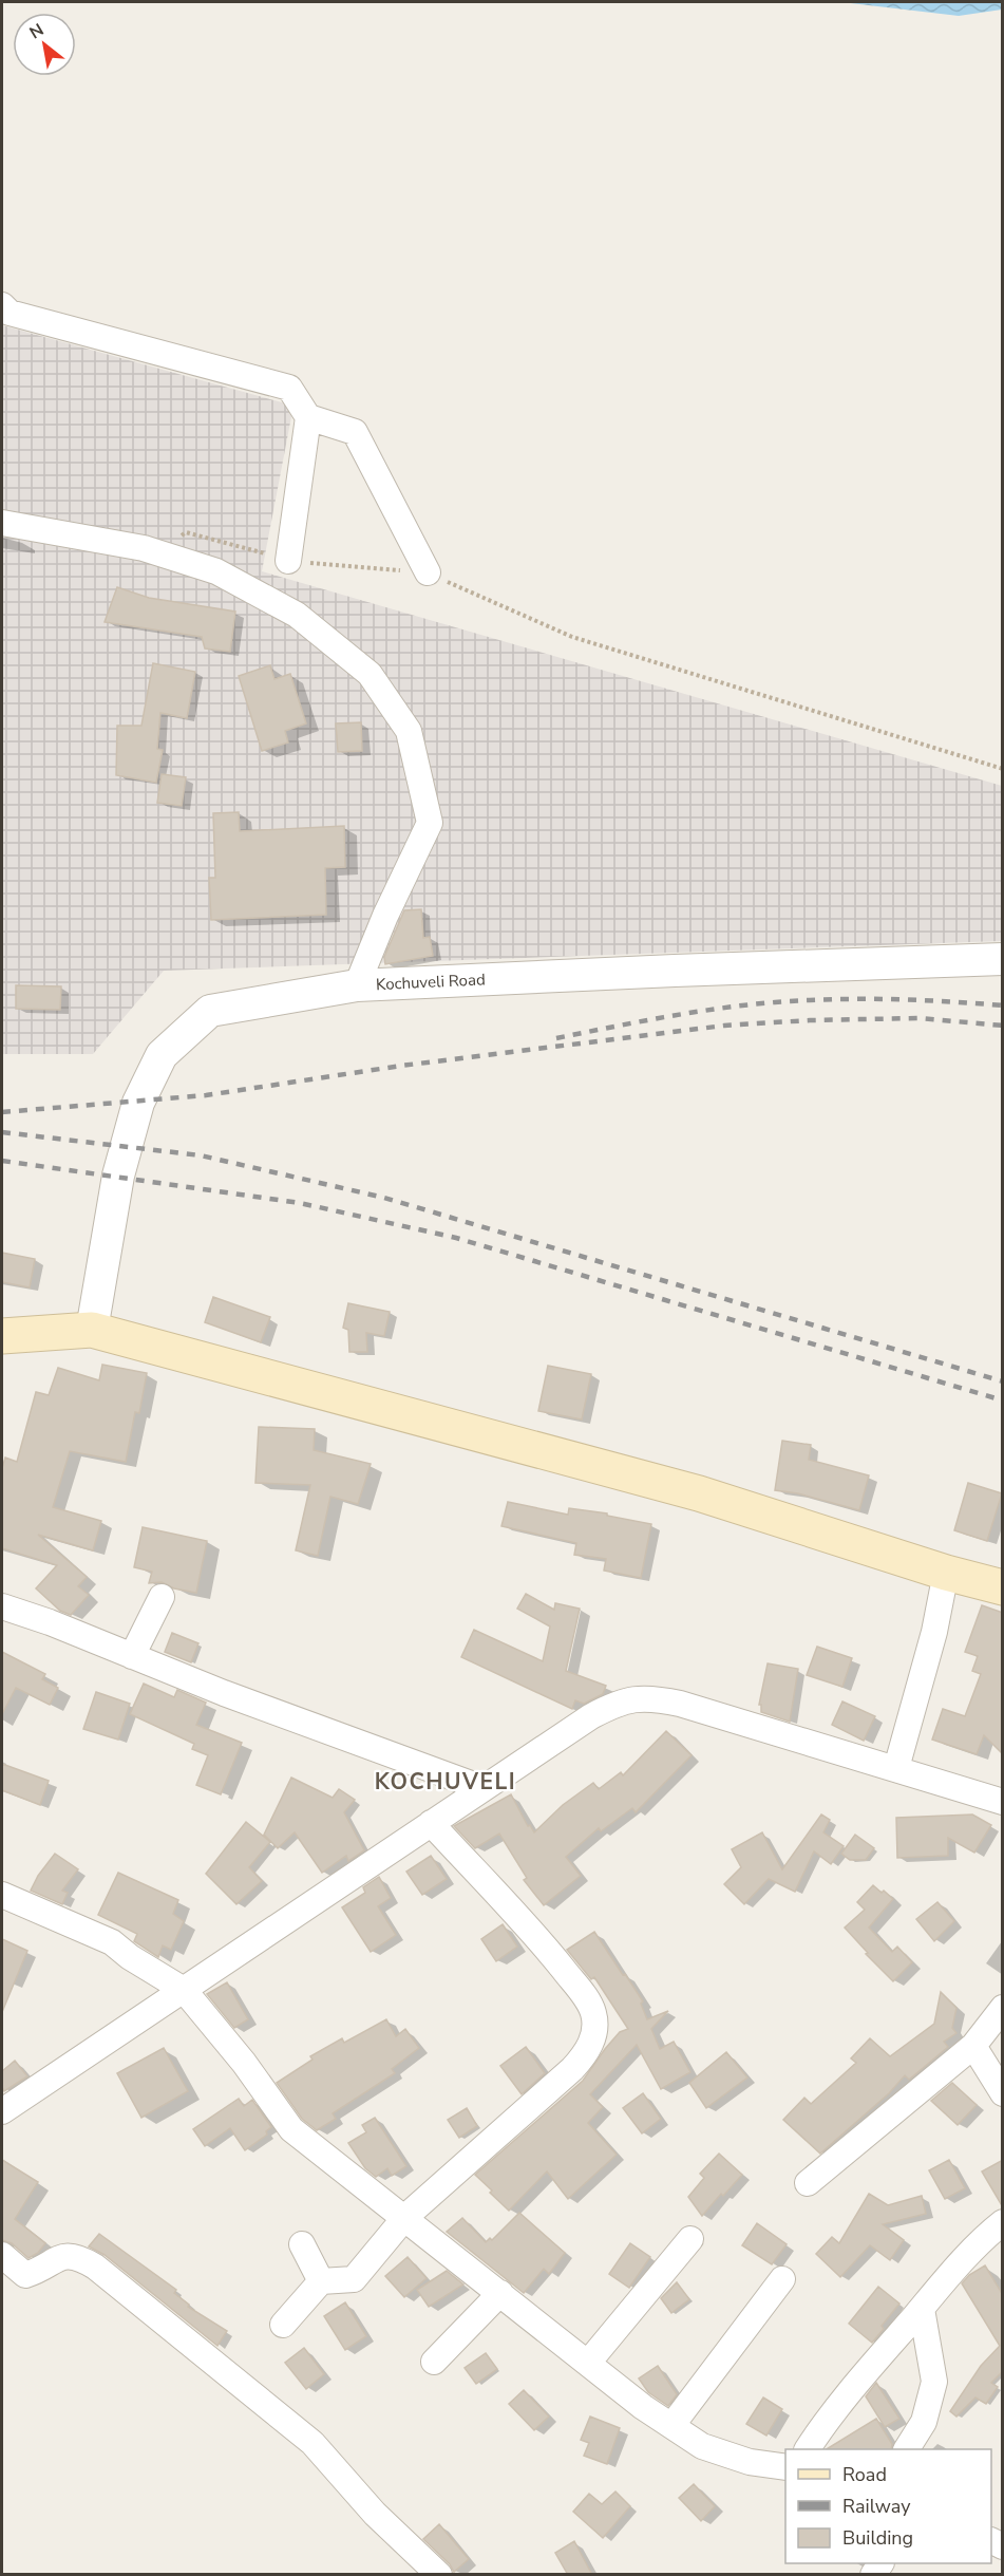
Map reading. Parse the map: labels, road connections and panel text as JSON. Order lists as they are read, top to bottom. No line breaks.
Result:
{"streets":{"street":["Kochuveli Road"]},"districts":["KOCHUVELI"],"legend":["Road","Railway","Building"],"north":"top left"}
